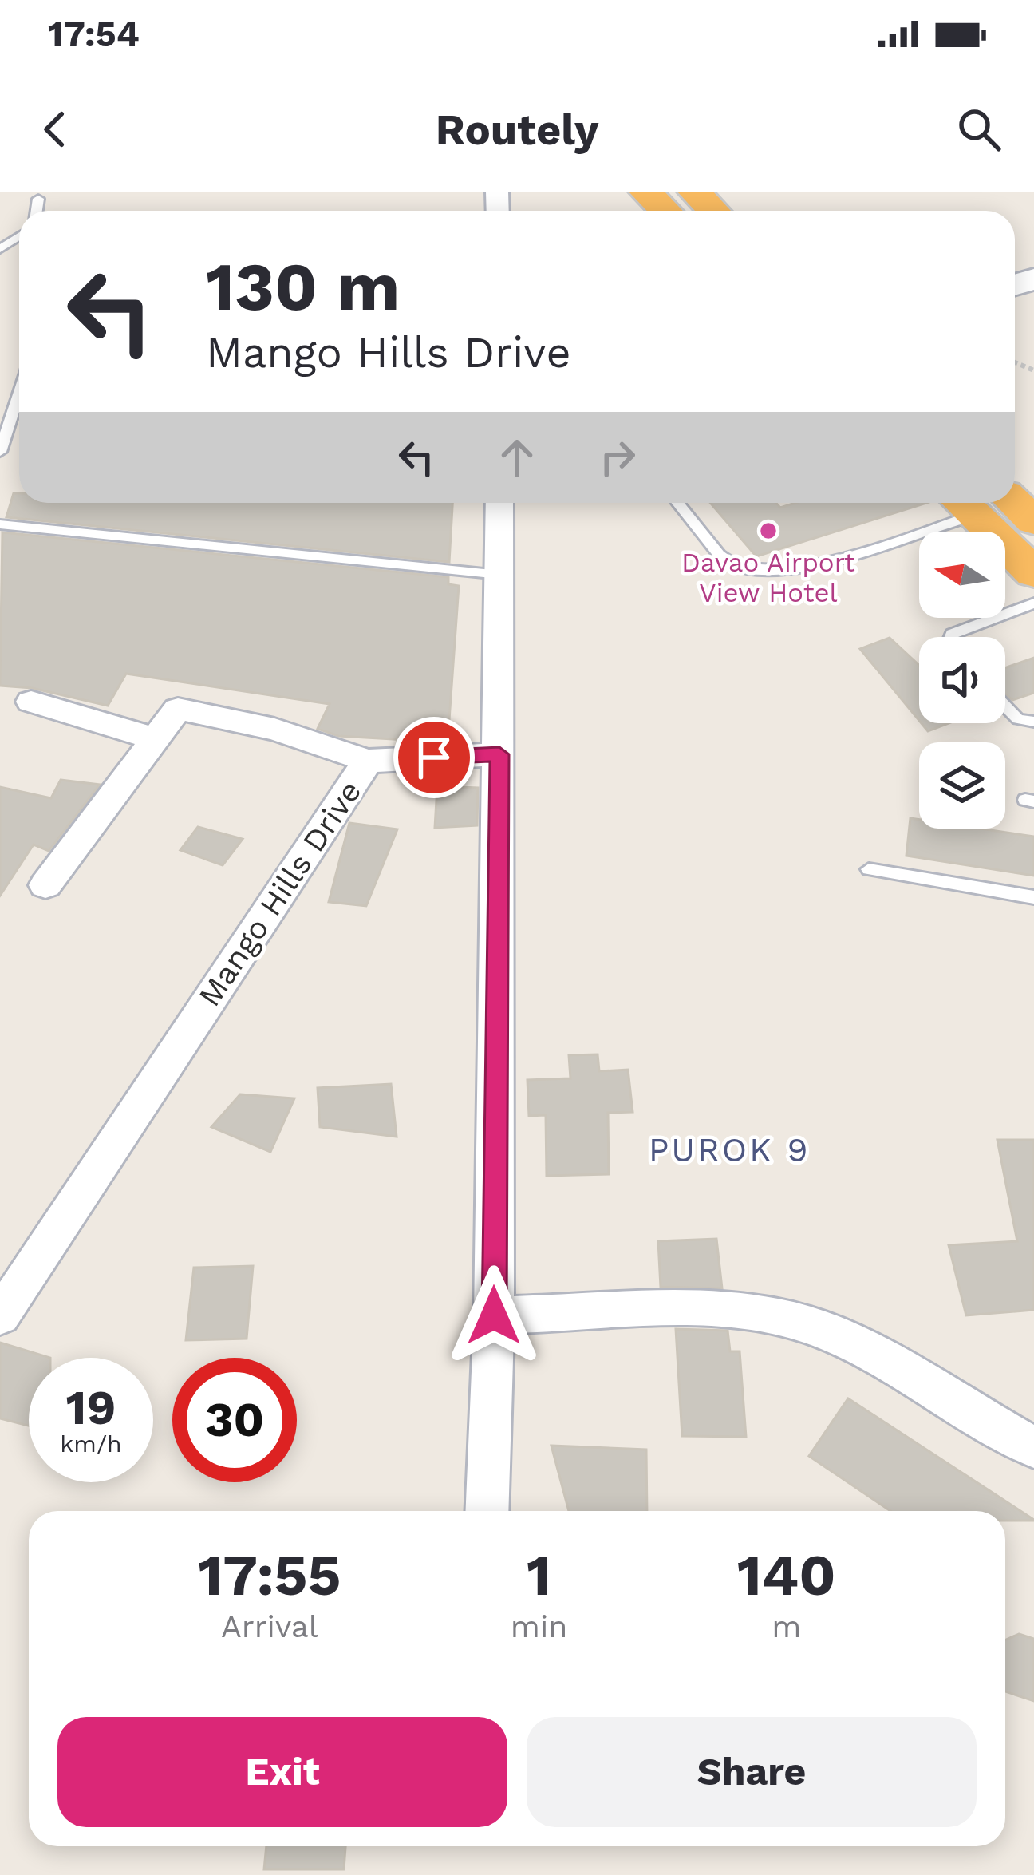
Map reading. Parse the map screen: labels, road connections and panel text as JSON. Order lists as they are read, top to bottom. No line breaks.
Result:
{"streets":{"street":["Mango Hills Drive"]},"districts":["PUROK 9"],"places":["Davao Airport View Hotel"],"north":"left","page":{"status":"17:54","header":"Routely","turn":["130 m","Mango Hills Drive"],"speed":"19 km/h","limit":"30","eta":["17:55","Arrival","1","min","140","m"],"buttons":["Exit","Share"]}}
